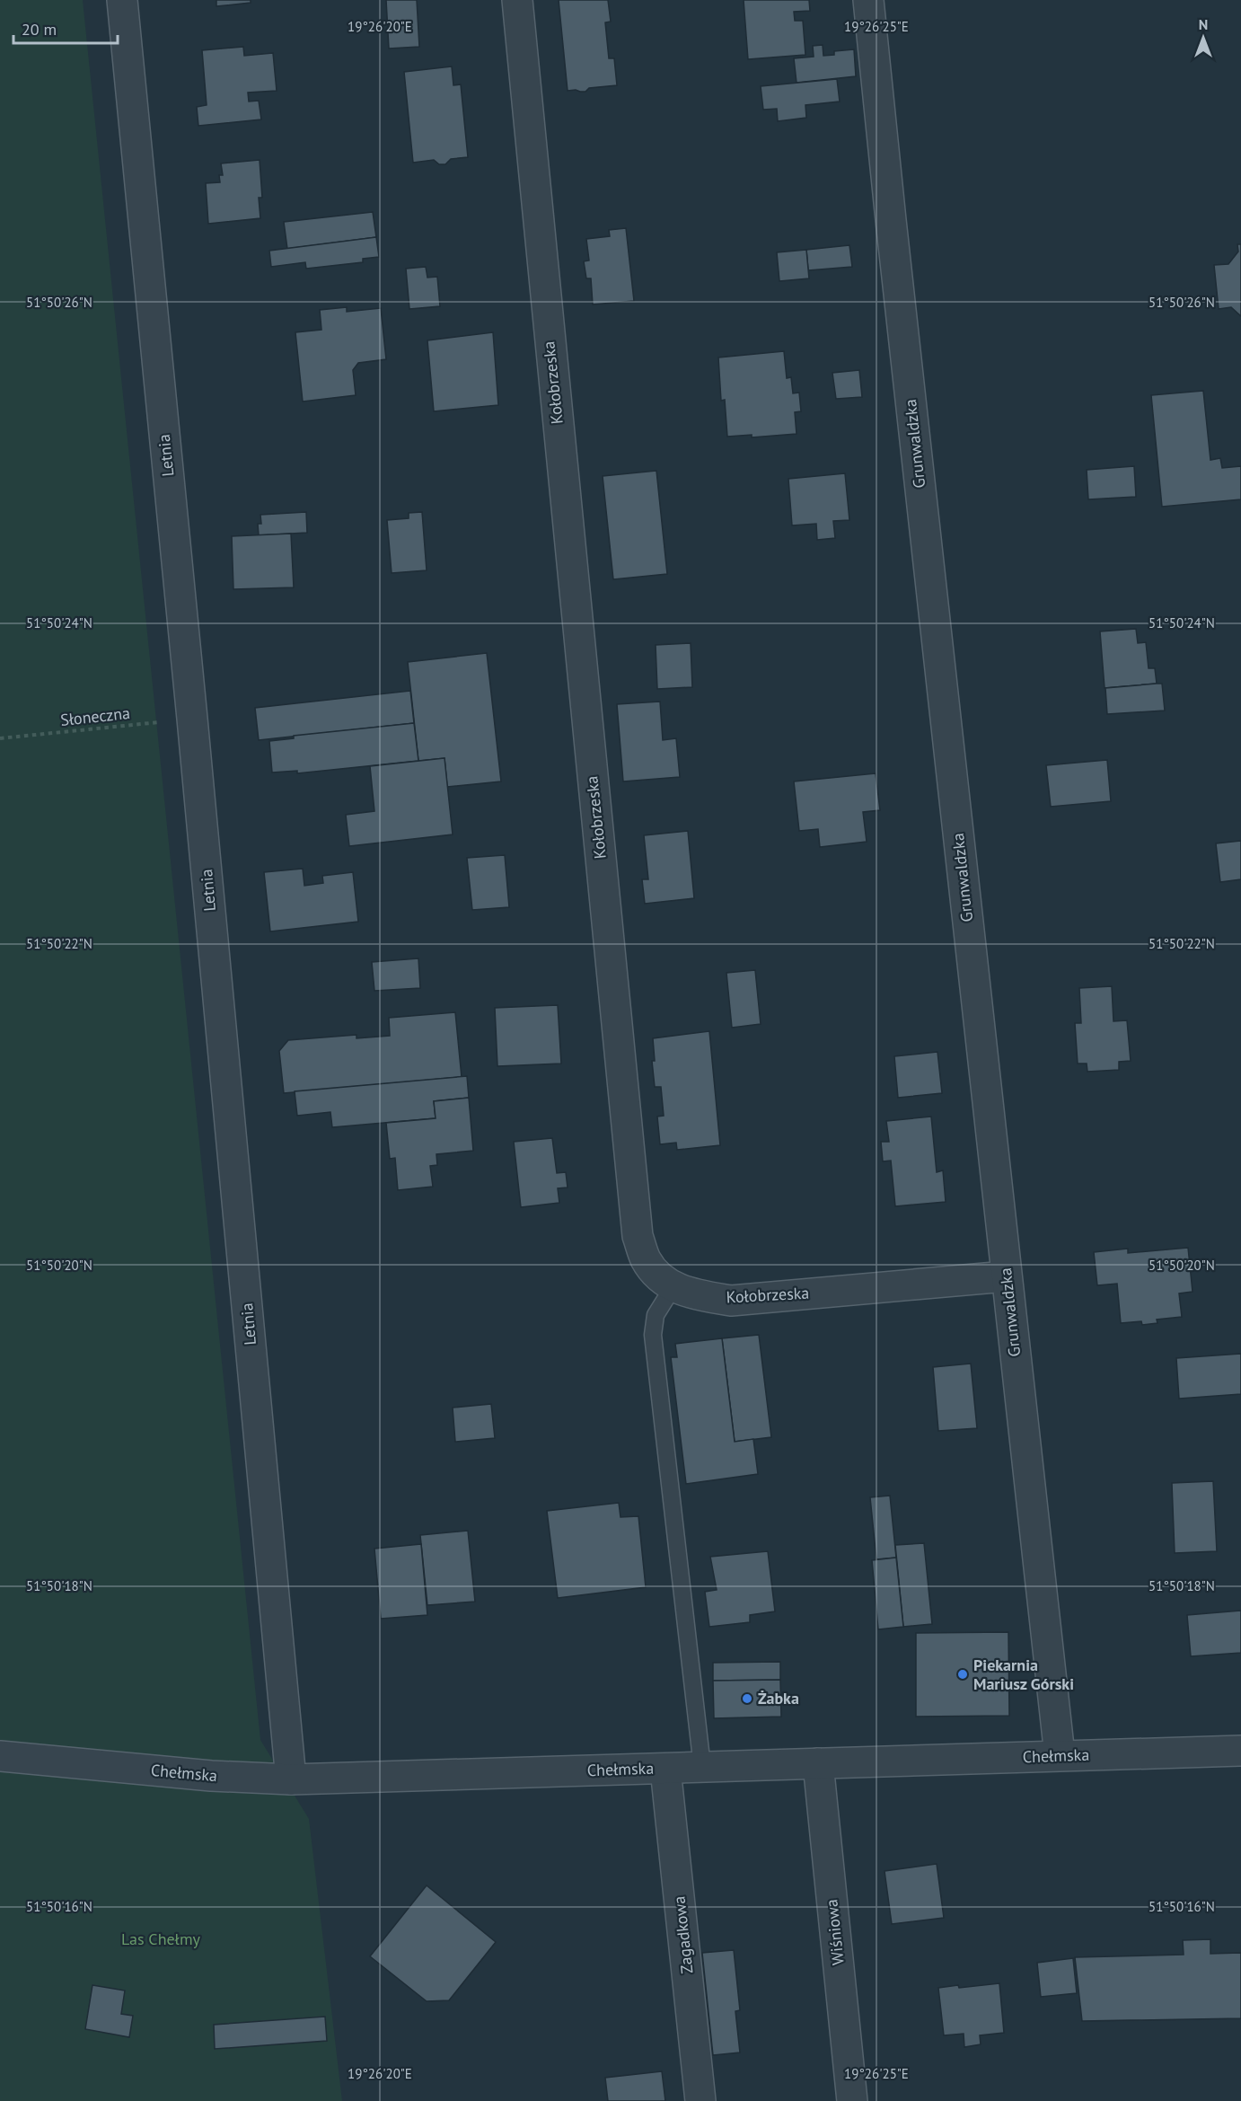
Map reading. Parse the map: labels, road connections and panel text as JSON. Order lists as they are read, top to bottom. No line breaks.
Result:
{"streets":{"street":["Kołobrzeska","Grunwaldzka","Letnia","Chełmska","Wiśniowa","Zagadkowa"],"path":["Słoneczna"]},"crossings":[["Kołobrzeska","Grunwaldzka"],["Grunwaldzka","Chełmska"],["Letnia","Słoneczna"],["Letnia","Chełmska"],["Chełmska","Wiśniowa"],["Chełmska","Zagadkowa"]],"parks":["Las Chełmy"],"places":["Piekarnia Mariusz Górski","Żabka"],"scale_bar":"20 m","north":"top","coordinates":["19°26'20\"E","19°26'25\"E","51°50'26\"N","51°50'24\"N","51°50'22\"N","51°50'20\"N","51°50'18\"N","51°50'16\"N"]}
